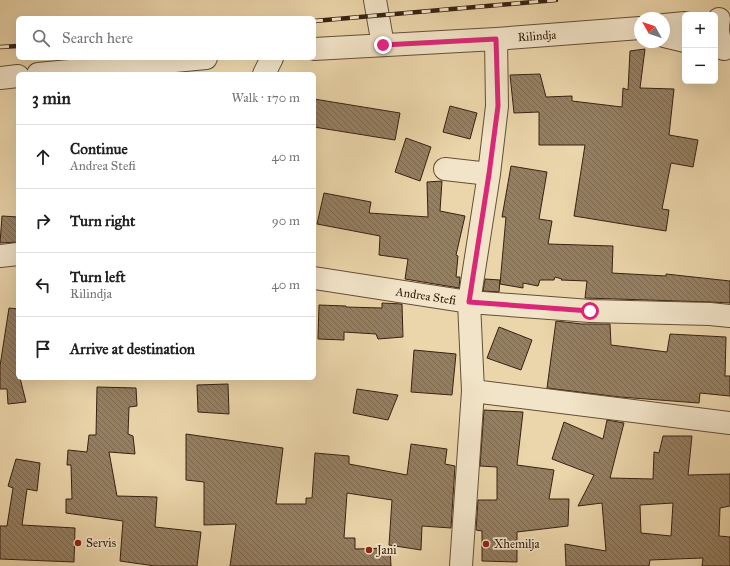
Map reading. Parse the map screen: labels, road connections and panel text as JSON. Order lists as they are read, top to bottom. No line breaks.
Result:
{"streets":{"street":["Rilindja","Andrea Stefi"]},"places":["Servis","Xhemilja","Jani"],"north":"top left","page":{"map_buttons":["+","−"],"search":"Search here","heading":["3 min","Walk · 170 m"],"list":[["Continue","Andrea Stefi","40 m"],["Turn right","90 m"],["Turn left","Rilindja","40 m"],"Arrive at destination"]}}
